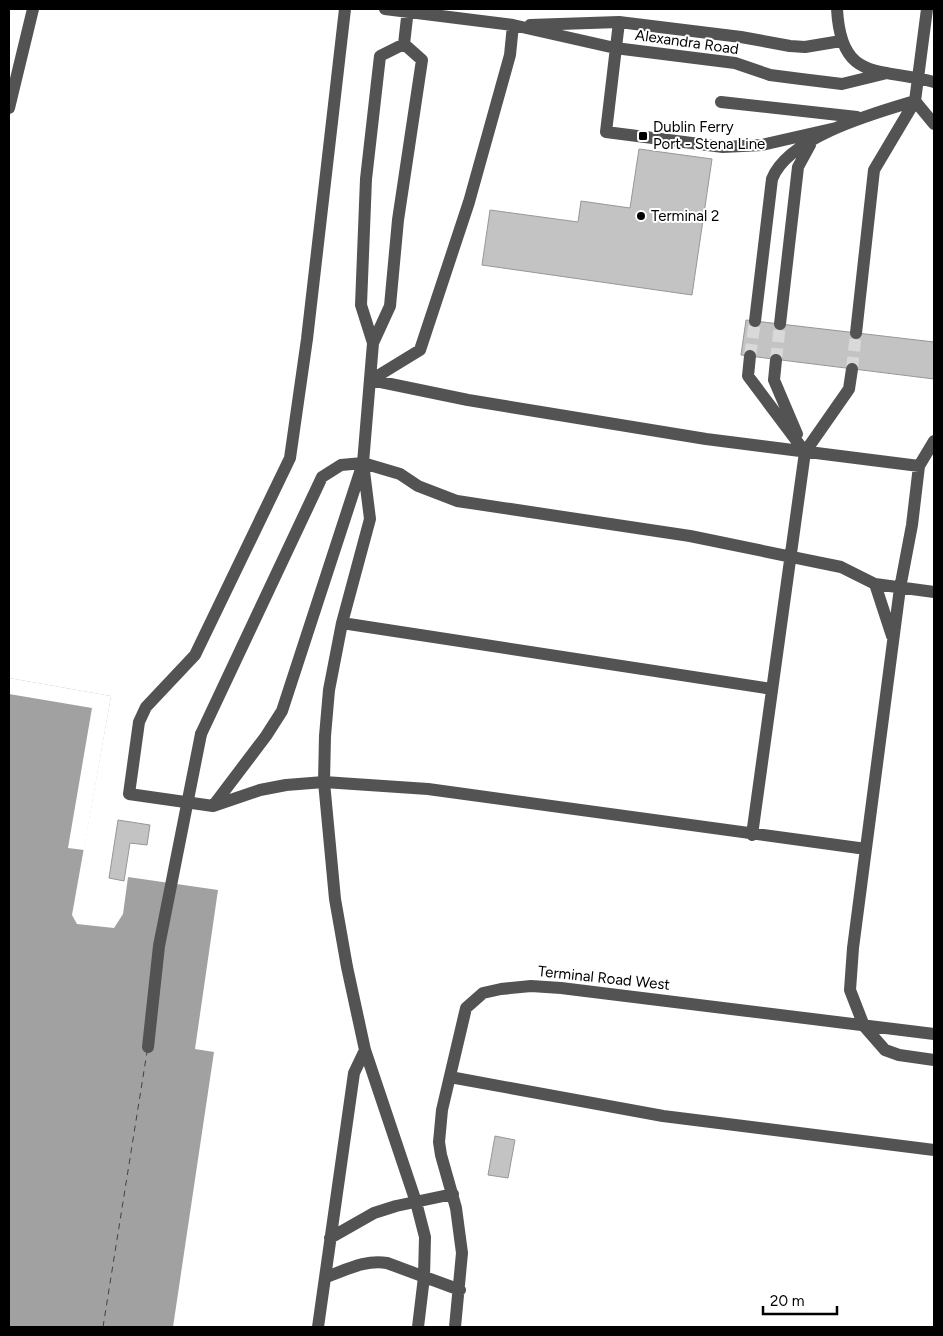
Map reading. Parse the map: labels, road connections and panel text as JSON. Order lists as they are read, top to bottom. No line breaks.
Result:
{"streets":{"street":["Alexandra Road","Terminal Road West"]},"places":{"transit":["Dublin Ferry Port - Stena Line"],"other":["Terminal 2"]},"scale_bar":"20 m"}
